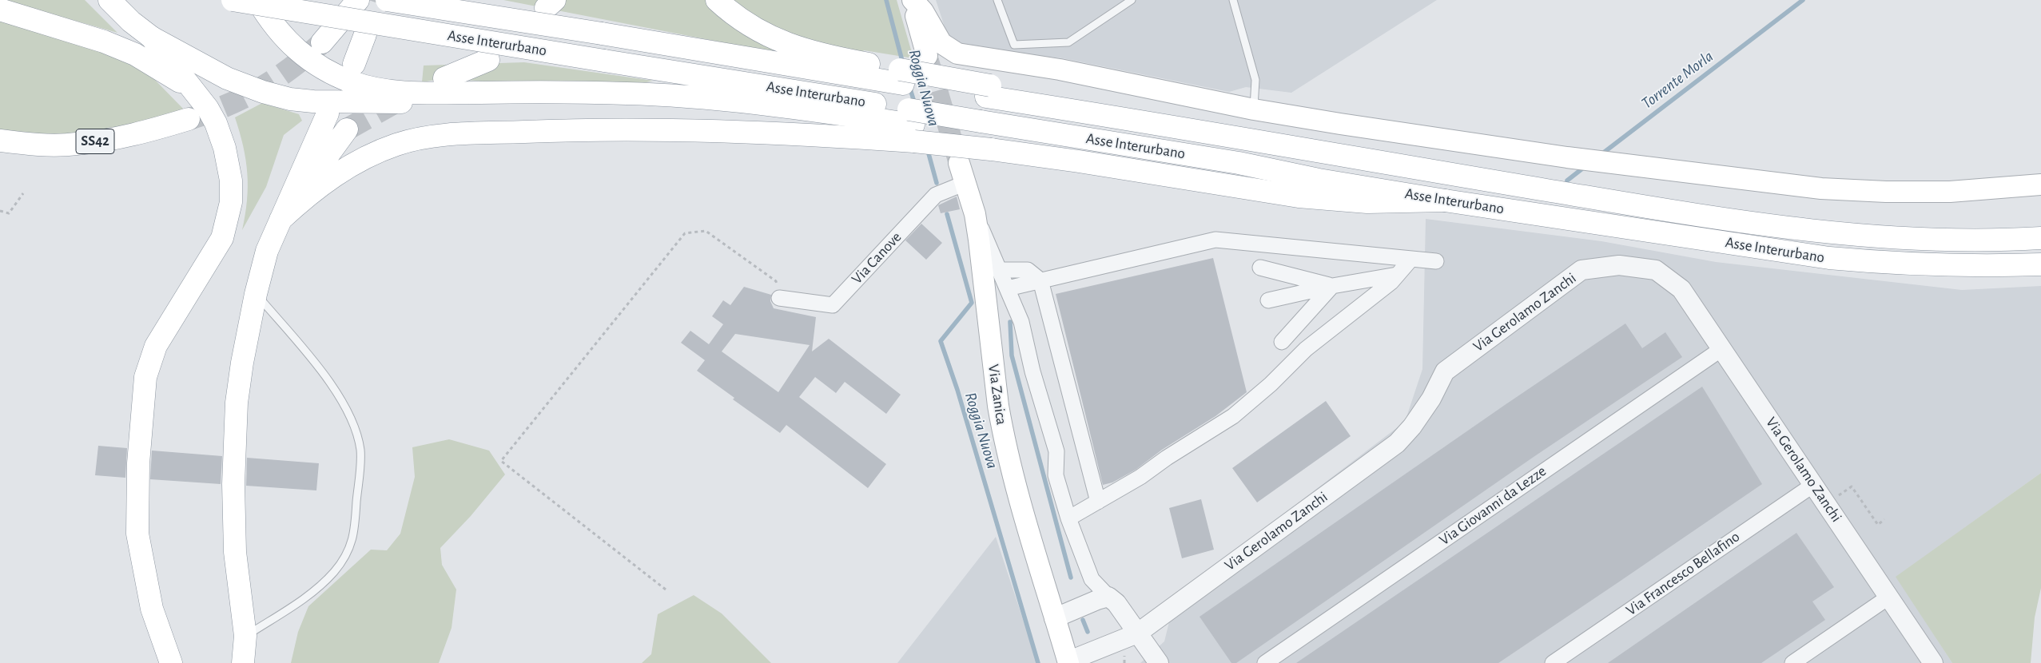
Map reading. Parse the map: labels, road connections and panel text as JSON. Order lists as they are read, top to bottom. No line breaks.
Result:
{"streets":{"highway":["Asse Interurbano","SS42"],"main road":["Via Zanica"],"street":["Via Canove","Via Gerolamo Zanchi","Via Giovanni da Lezze","Via Francesco Bellafino"]},"crossings":[["Via Canove","Via Zanica"],["Via Gerolamo Zanchi","Via Zanica"],["Via Gerolamo Zanchi","Via Giovanni da Lezze"],["Via Gerolamo Zanchi","Via Francesco Bellafino"]],"water":["Torrente Morla","Roggia Nuova"]}
